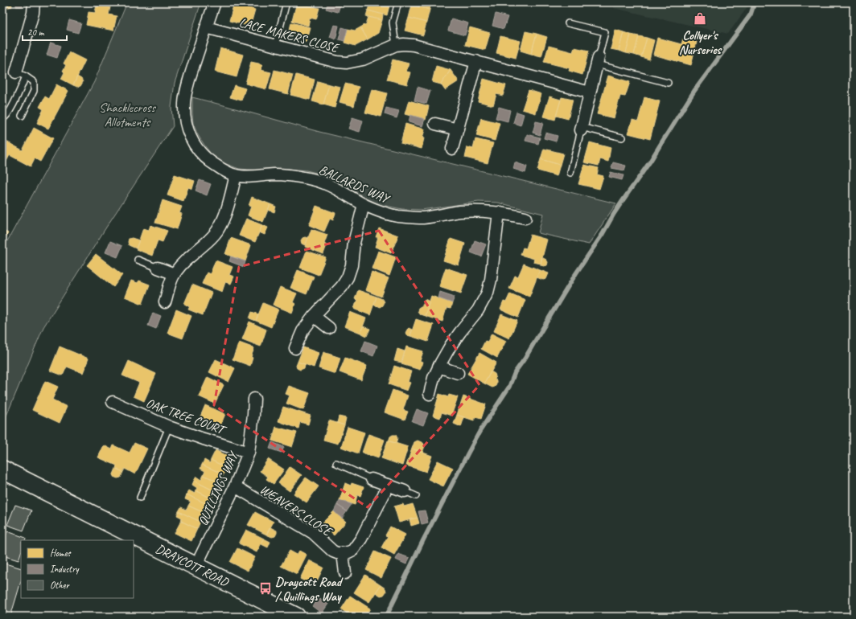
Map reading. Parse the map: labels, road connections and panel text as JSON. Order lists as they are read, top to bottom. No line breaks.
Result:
{"streets":{"main road":["DRAYCOTT ROAD"],"street":["LACE MAKERS CLOSE","BALLARDS WAY","OAK TREE COURT","QUILLINGS WAY","WEAVERS CLOSE"]},"crossings":[["LACE MAKERS CLOSE","BALLARDS WAY"],["OAK TREE COURT","QUILLINGS WAY"],["QUILLINGS WAY","WEAVERS CLOSE"],["QUILLINGS WAY","DRAYCOTT ROAD"]],"parks":["Shacklecross Allotments"],"places":{"shop":["Collyer's Nurseries"],"bus stop":["Draycott Road / Quillings Way"]},"legend":["Homes","Industry","Other"],"scale_bar":"20 m"}
